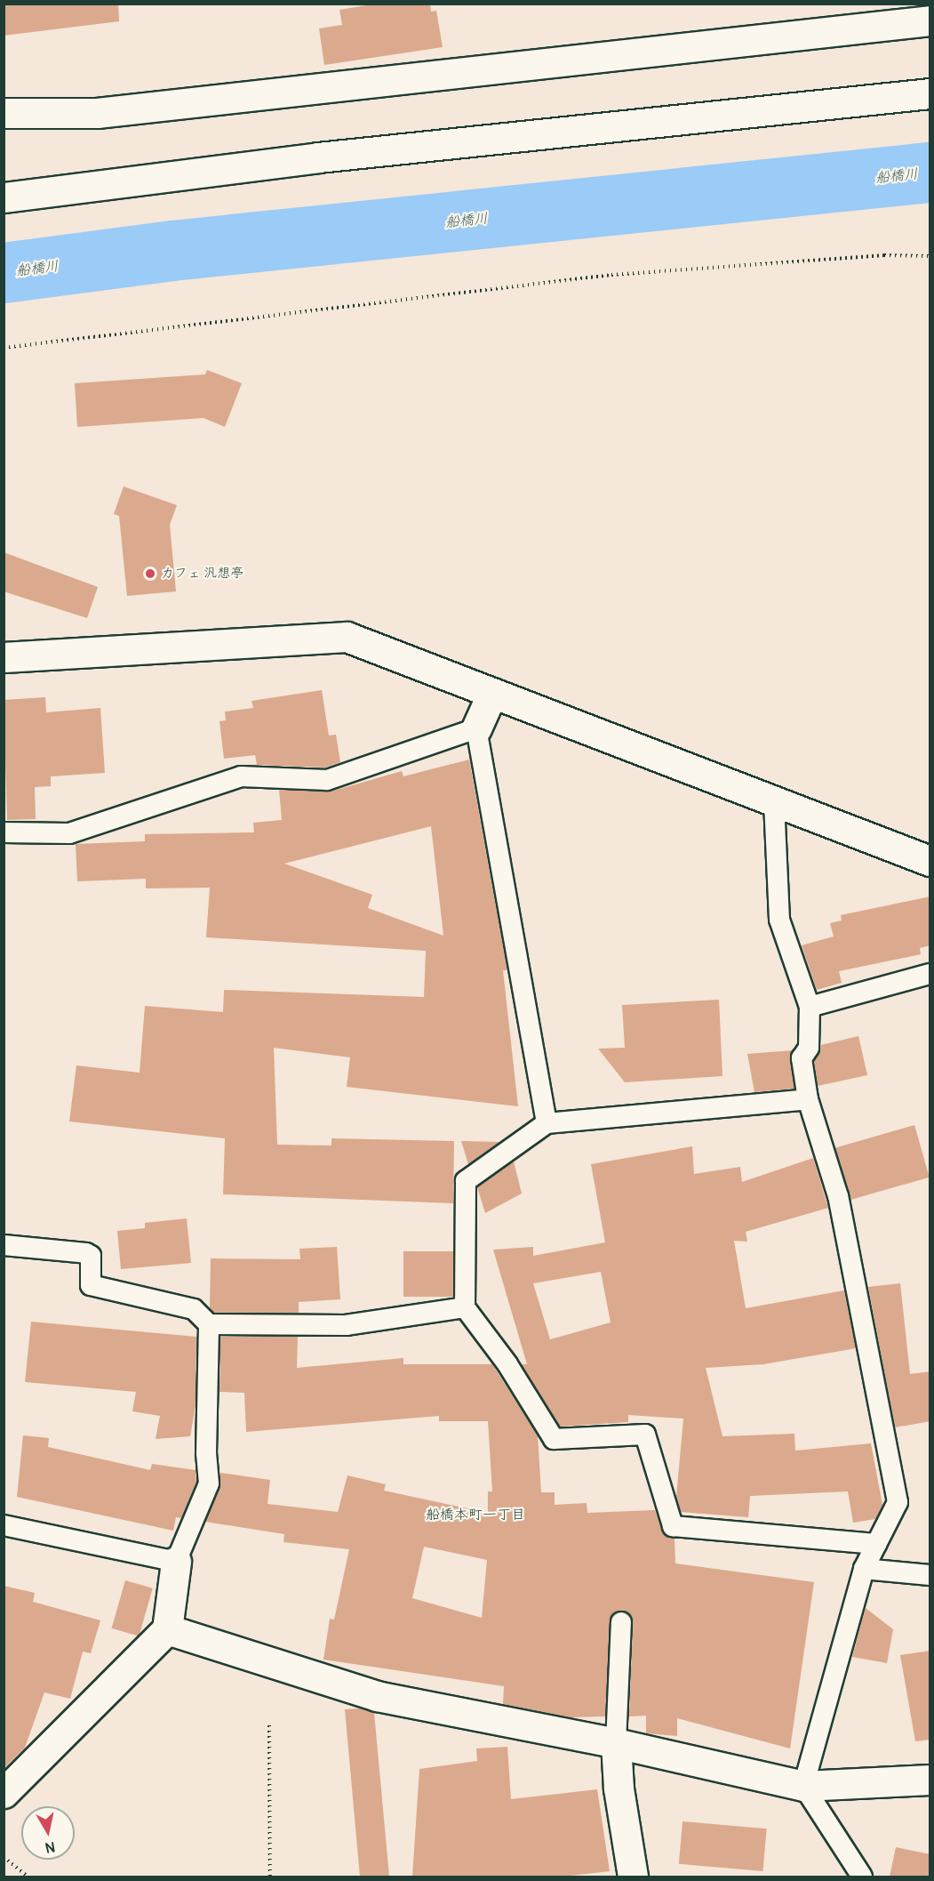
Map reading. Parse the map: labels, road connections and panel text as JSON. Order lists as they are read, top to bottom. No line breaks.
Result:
{"districts":["船橋本町一丁目"],"water":["船橋川"],"places":["カフェ 汎想亭"],"north":"bottom"}
